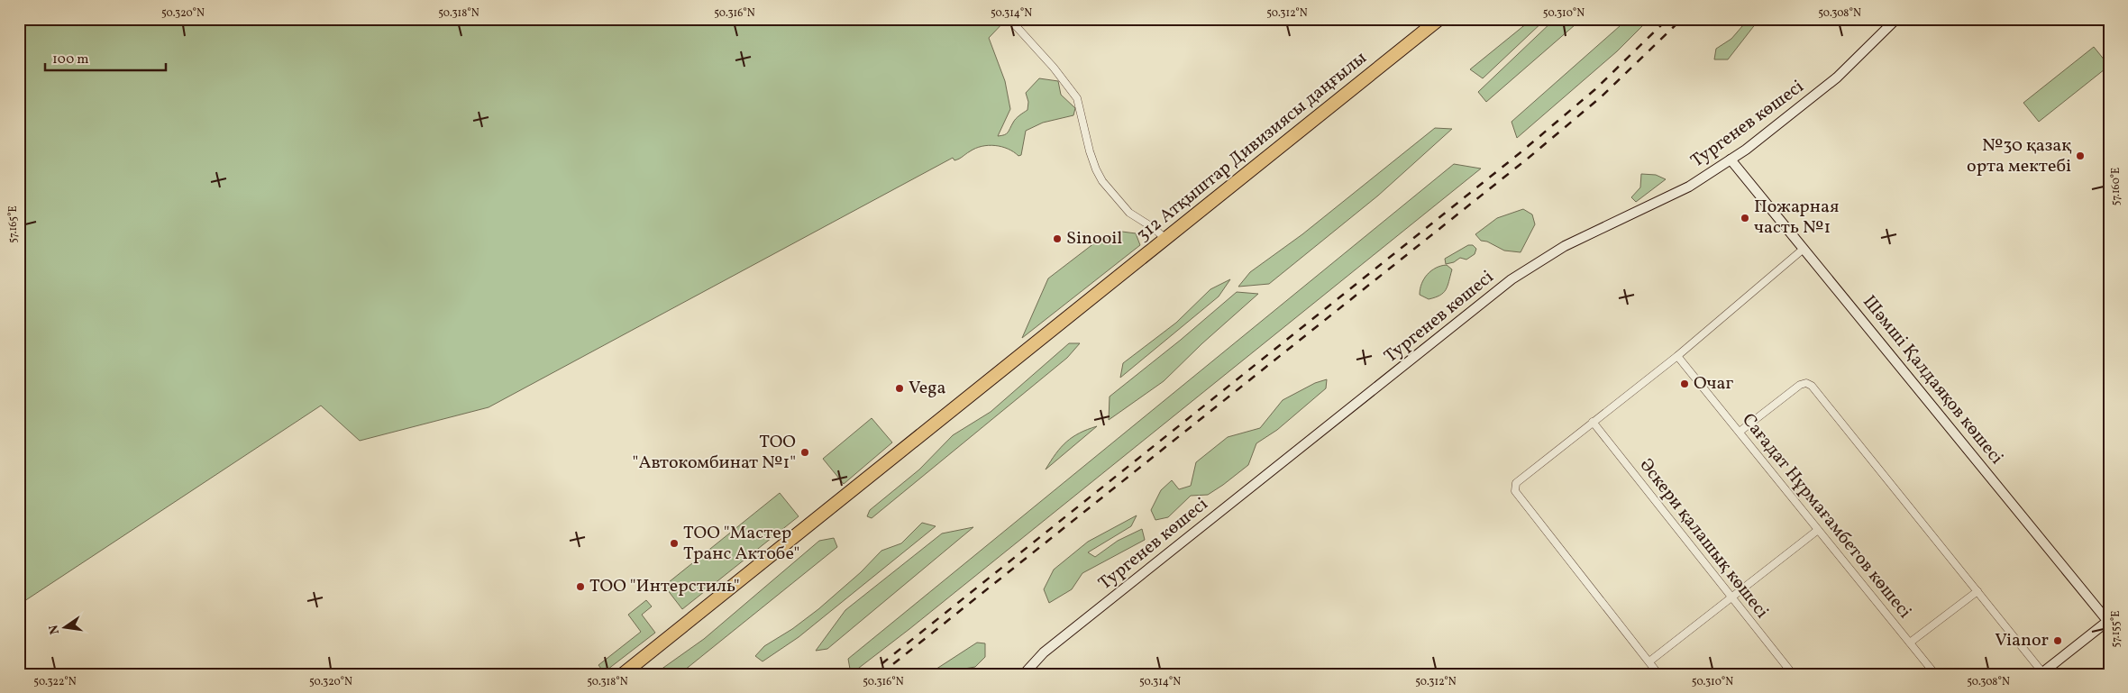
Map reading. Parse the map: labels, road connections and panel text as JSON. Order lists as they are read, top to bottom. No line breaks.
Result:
{"streets":{"highway":["312 Атқыштар Дивизиясы даңғылы"],"main road":["Тургенев көшесі","Шәмші Қалдаяқов көшесі"],"street":["Сағадат Нұрмағамбетов көшесі","Әскери қалашық көшесі"]},"crossings":[["Тургенев көшесі","Шәмші Қалдаяқов көшесі"]],"places":["№30 қазақ орта мектебі","Пожарная часть №1","Sinooil","Очаг","Vega","ТОО \"Автокомбинат №1\"","ТОО \"Мастер Транс Актобе\"","ТОО \"Интерстиль\"","Vianor"],"scale_bar":"100 m","north":"left","coordinates":["50.320°N","50.318°N","50.316°N","50.314°N","50.312°N","50.310°N","50.308°N","57.160°E","57.165°E","57.155°E","50.322°N"]}
